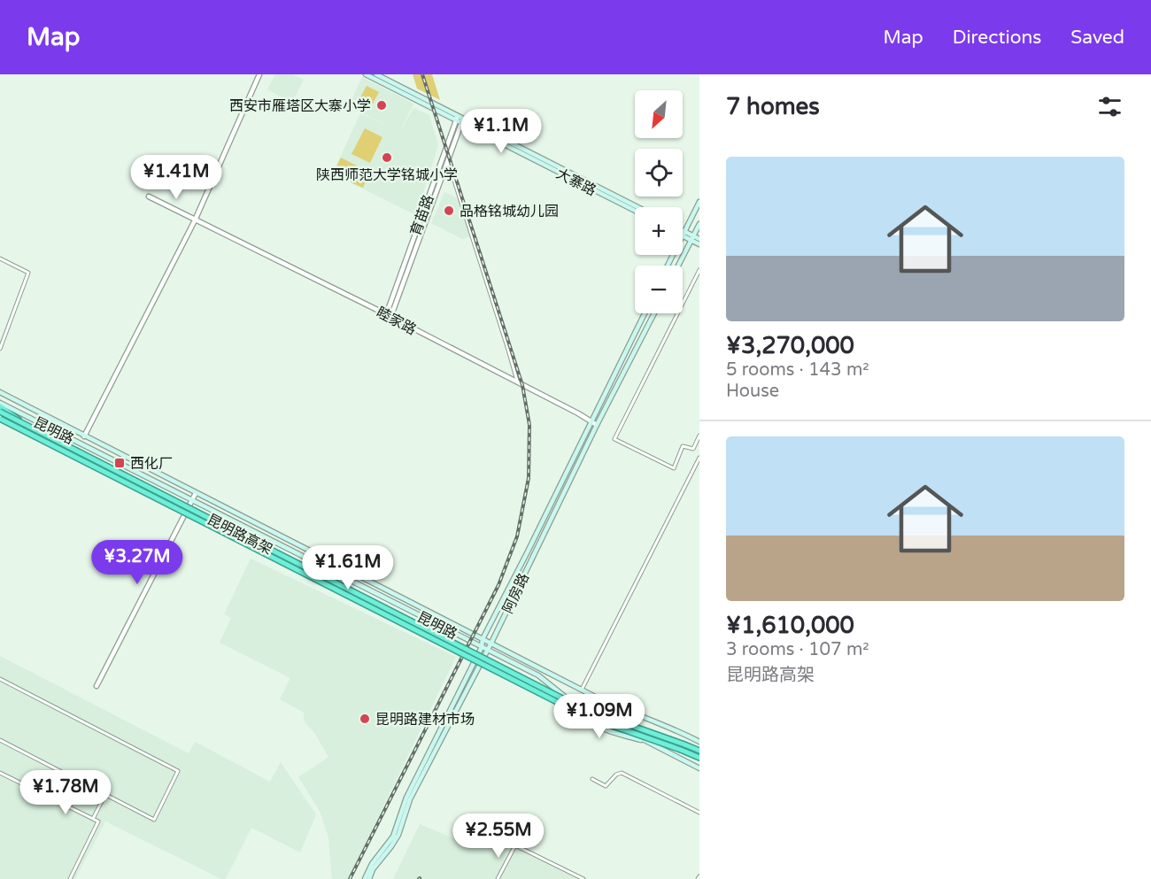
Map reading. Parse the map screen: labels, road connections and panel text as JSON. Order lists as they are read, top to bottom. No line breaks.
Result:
{"streets":{"highway":["昆明路高架"],"main road":["大寨路","昆明路","阿房路"],"street":["育苗路","睦家路"]},"crossings":[["大寨路","育苗路"],["育苗路","睦家路"],["睦家路","阿房路"],["昆明路","阿房路"]],"places":{"other":["西安市雁塔区大寨小学","陕西师范大学铭城小学","品格铭城幼儿园","昆明路建材市场"],"transit":["西化厂"]},"north":"bottom left","page":{"header":"Map","nav":["Map","Directions","Saved"],"heading":"7 homes","map_buttons":["+","−"],"price":["¥1.1M","¥1.41M","¥3.27M","¥1.61M","¥1.09M","¥1.78M","¥2.55M"],"list":[{"name":"¥3,270,000","note":"5 rooms · 143 m² · House"},{"name":"¥1,610,000","note":"3 rooms · 107 m² · 昆明路高架"}]}}
